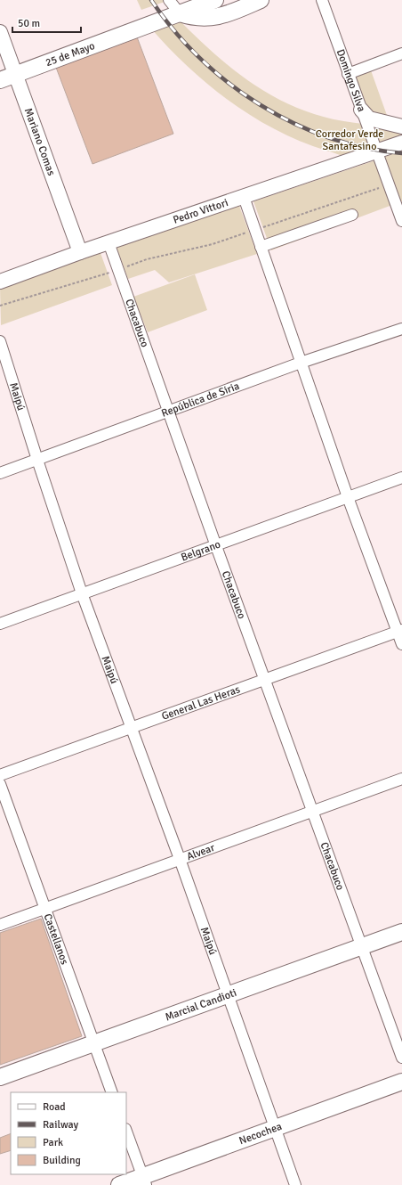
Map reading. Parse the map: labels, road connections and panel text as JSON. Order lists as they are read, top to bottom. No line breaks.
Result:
{"streets":{"main road":["25 de Mayo","Marcial Candioti","Necochea"],"street":["Domingo Silva","Mariano Comas","Pedro Vittori","Chacabuco","Maipú","República de Siria","Belgrano","General Las Heras","Alvear","Castellanos"]},"crossings":[["25 de Mayo","Mariano Comas"],["Domingo Silva","Pedro Vittori"],["Mariano Comas","Pedro Vittori"],["Pedro Vittori","Chacabuco"],["Chacabuco","República de Siria"],["Chacabuco","Belgrano"],["Chacabuco","General Las Heras"],["Chacabuco","Alvear"],["Chacabuco","Marcial Candioti"],["Maipú","República de Siria"],["Maipú","Belgrano"],["Maipú","General Las Heras"],["Maipú","Alvear"],["Maipú","Marcial Candioti"],["Maipú","Necochea"],["Alvear","Castellanos"],["Castellanos","Marcial Candioti"]],"parks":["Corredor Verde Santafesino"],"legend":["Road","Railway","Park","Building"],"scale_bar":"50 m"}
